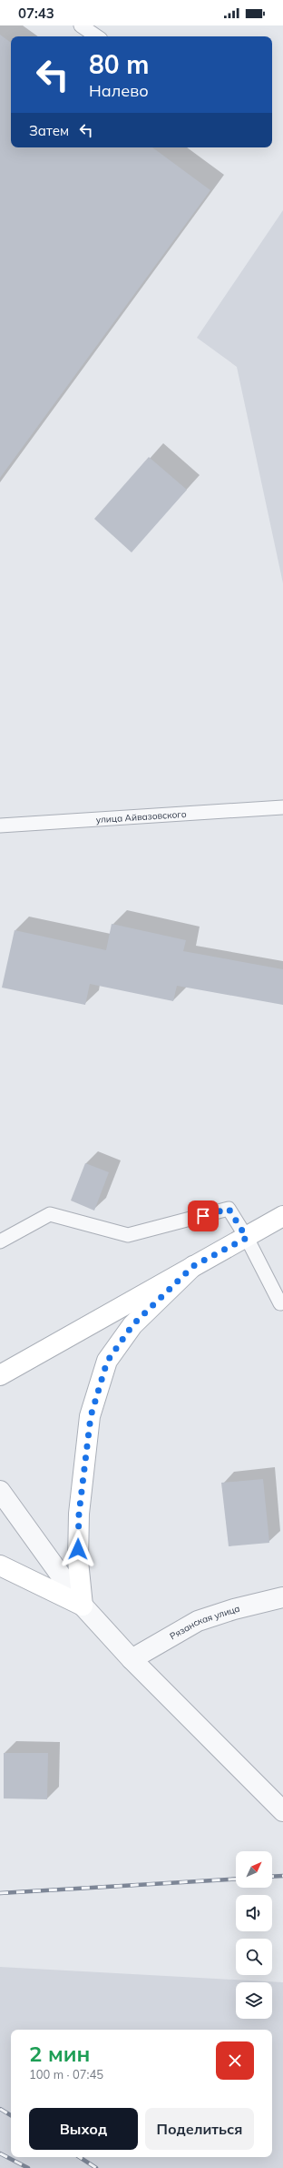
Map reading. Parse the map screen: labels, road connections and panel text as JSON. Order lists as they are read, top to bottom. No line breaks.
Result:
{"streets":{"street":["Рязанская улица"],"lane":["улица Айвазовского"]},"north":"top right","page":{"status":"07:43","turn":["80 m","Налево"],"then":"Затем","heading":["2 мин","100 m · 07:45"],"buttons":["Выход","Поделиться"]}}
